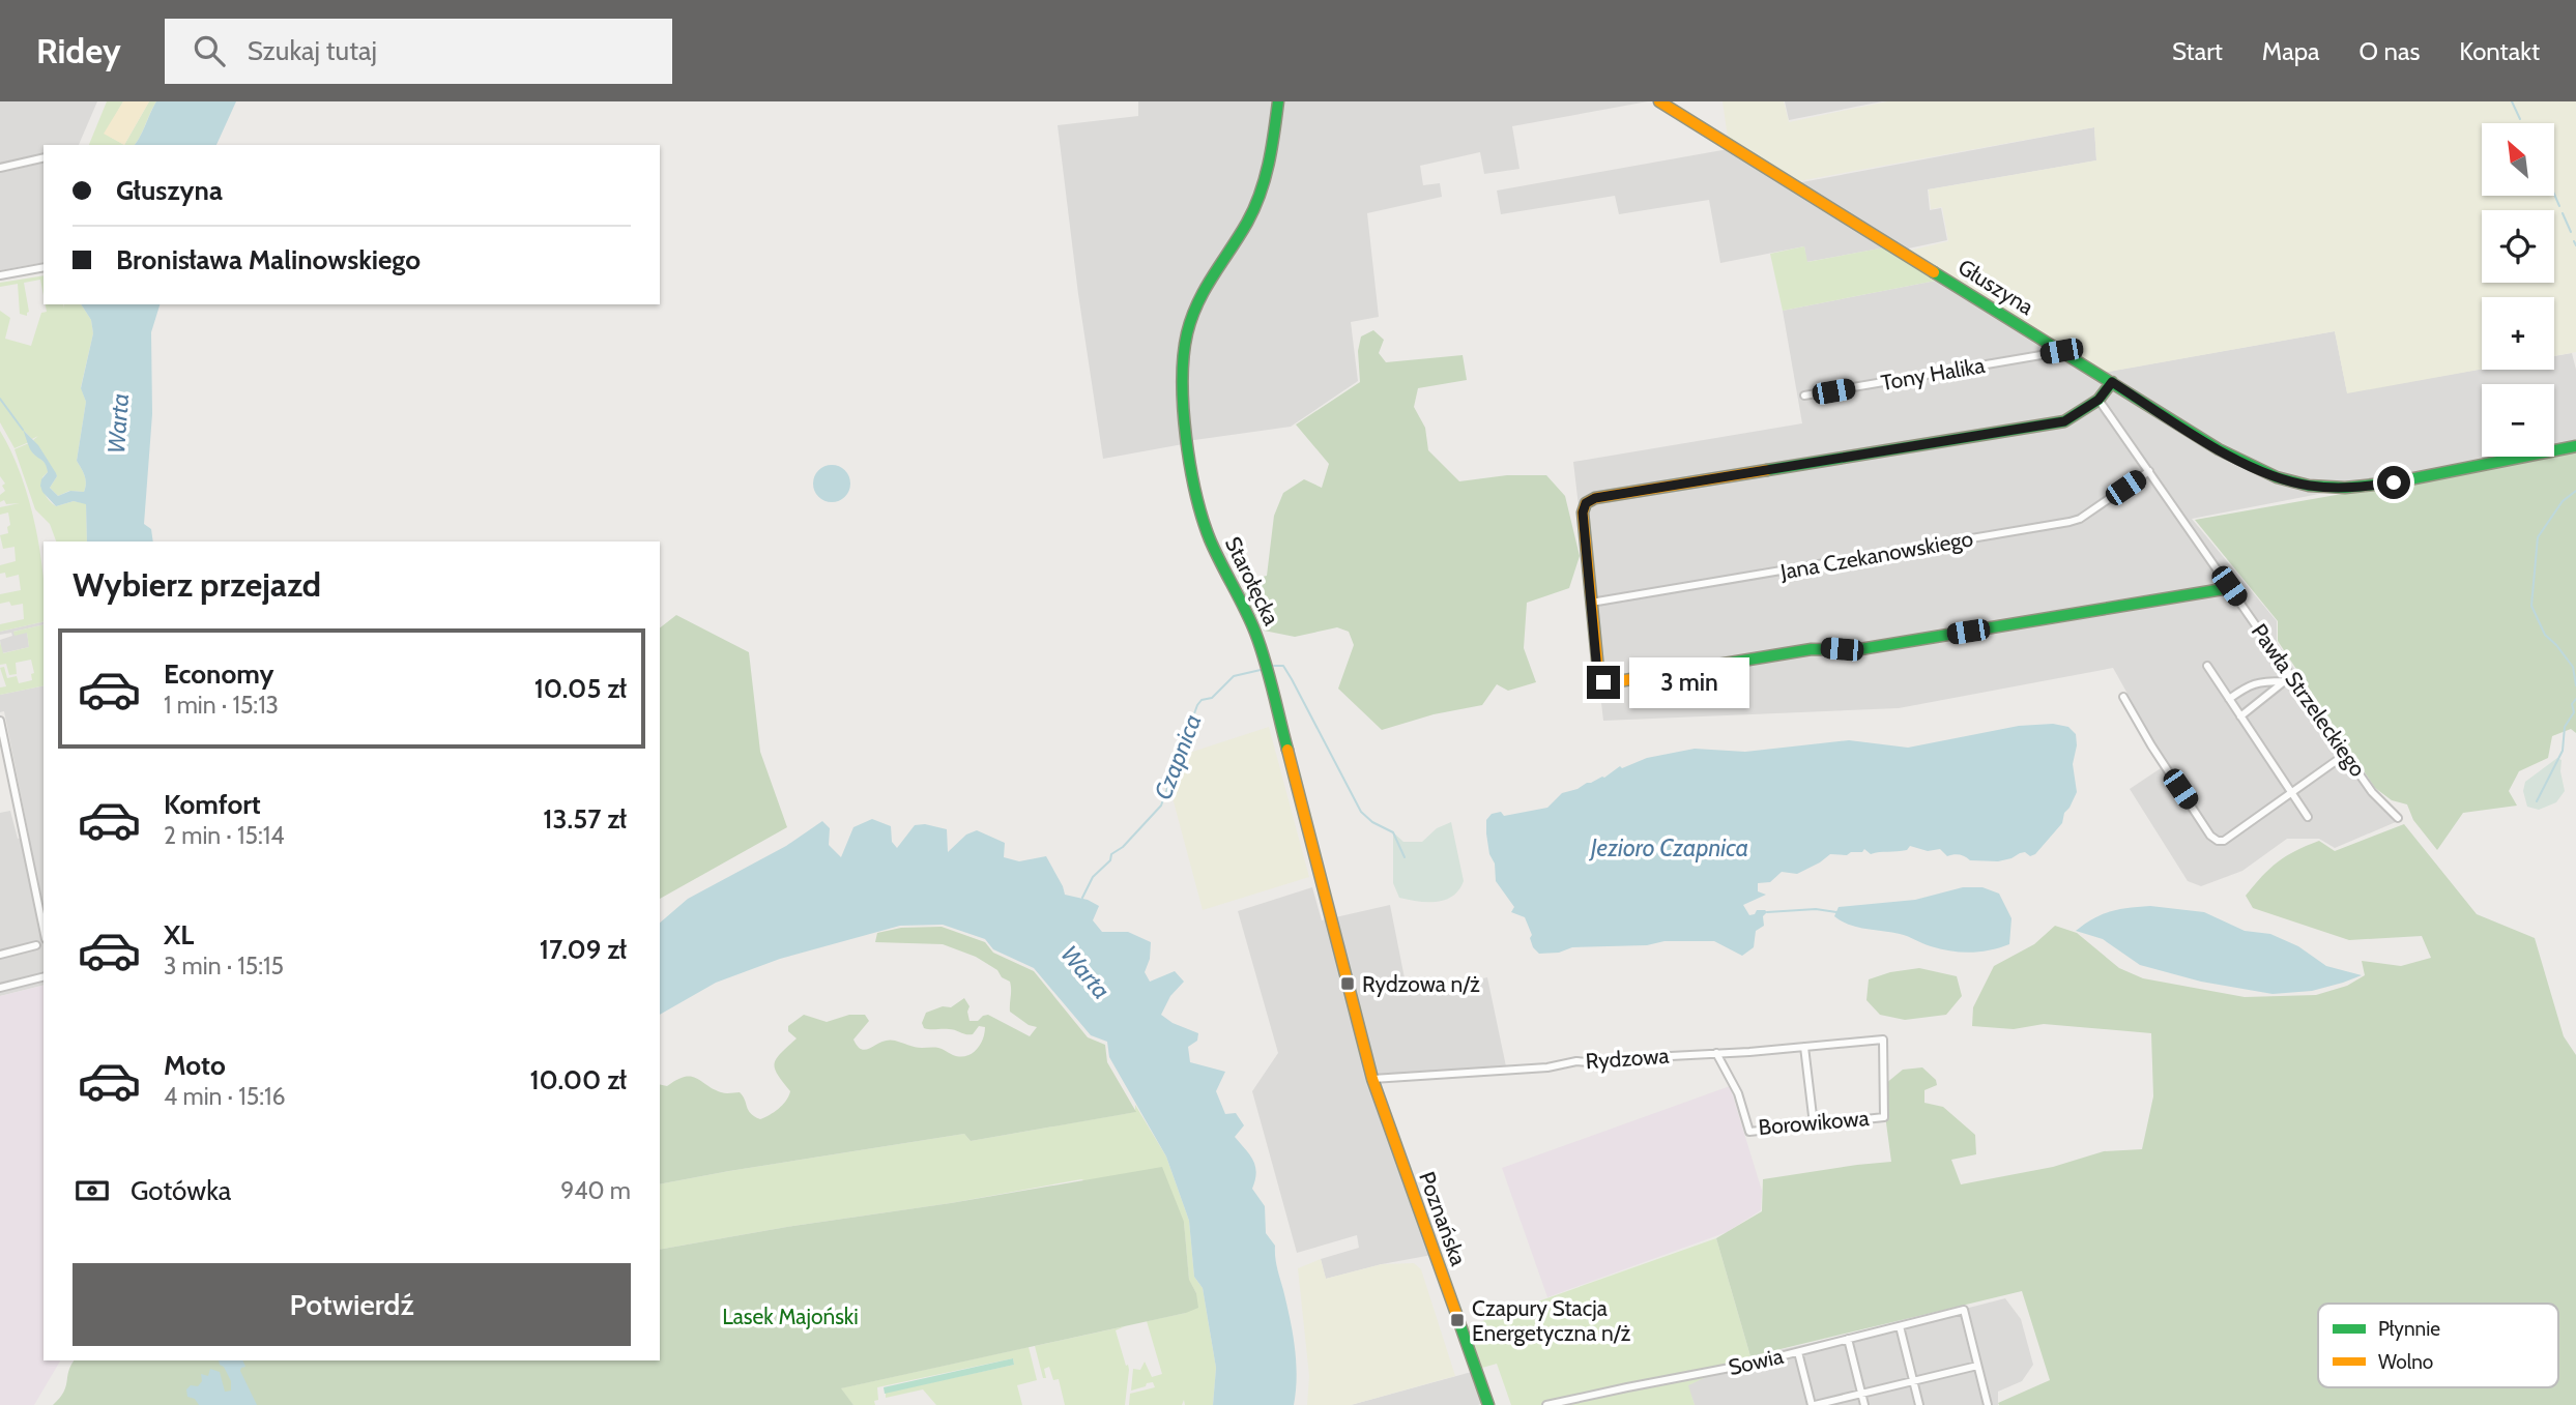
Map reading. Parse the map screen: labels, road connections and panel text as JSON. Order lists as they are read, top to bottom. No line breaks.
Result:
{"streets":{"street":["Głuszyna","Tony Halika","Jana Czekanowskiego","Starołęcka","Pawła Strzeleckiego","Rydzowa","Borowikowa","Poznańska","Sowia"]},"crossings":[["Głuszyna","Tony Halika"],["Jana Czekanowskiego","Pawła Strzeleckiego"],["Starołęcka","Rydzowa"],["Starołęcka","Poznańska"],["Rydzowa","Borowikowa"],["Rydzowa","Poznańska"]],"water":["Warta","Czapnica","Jezioro Czapnica"],"parks":["Lasek Majoński"],"places":{"transit":["Rydzowa n/ż","Czapury Stacja Energetyczna n/ż"]},"legend":["Płynnie","Wolno"],"north":"top left","page":{"header":"Ridey","search":"Szukaj tutaj","nav":["Start","Mapa","O nas","Kontakt"],"map_buttons":["+","−"],"banner":["Głuszyna","Bronisława Malinowskiego"],"heading":"Wybierz przejazd","list":[{"name":"Economy","note":"1 min · 15:13","value":"10.05 zł"},{"name":"Komfort","note":"2 min · 15:14","value":"13.57 zł"},{"name":"XL","note":"3 min · 15:15","value":"17.09 zł"},{"name":"Moto","note":"4 min · 15:16","value":"10.00 zł"}],"bubble":"3 min","pay":["Gotówka","940 m"],"buttons":"Potwierdź"}}
